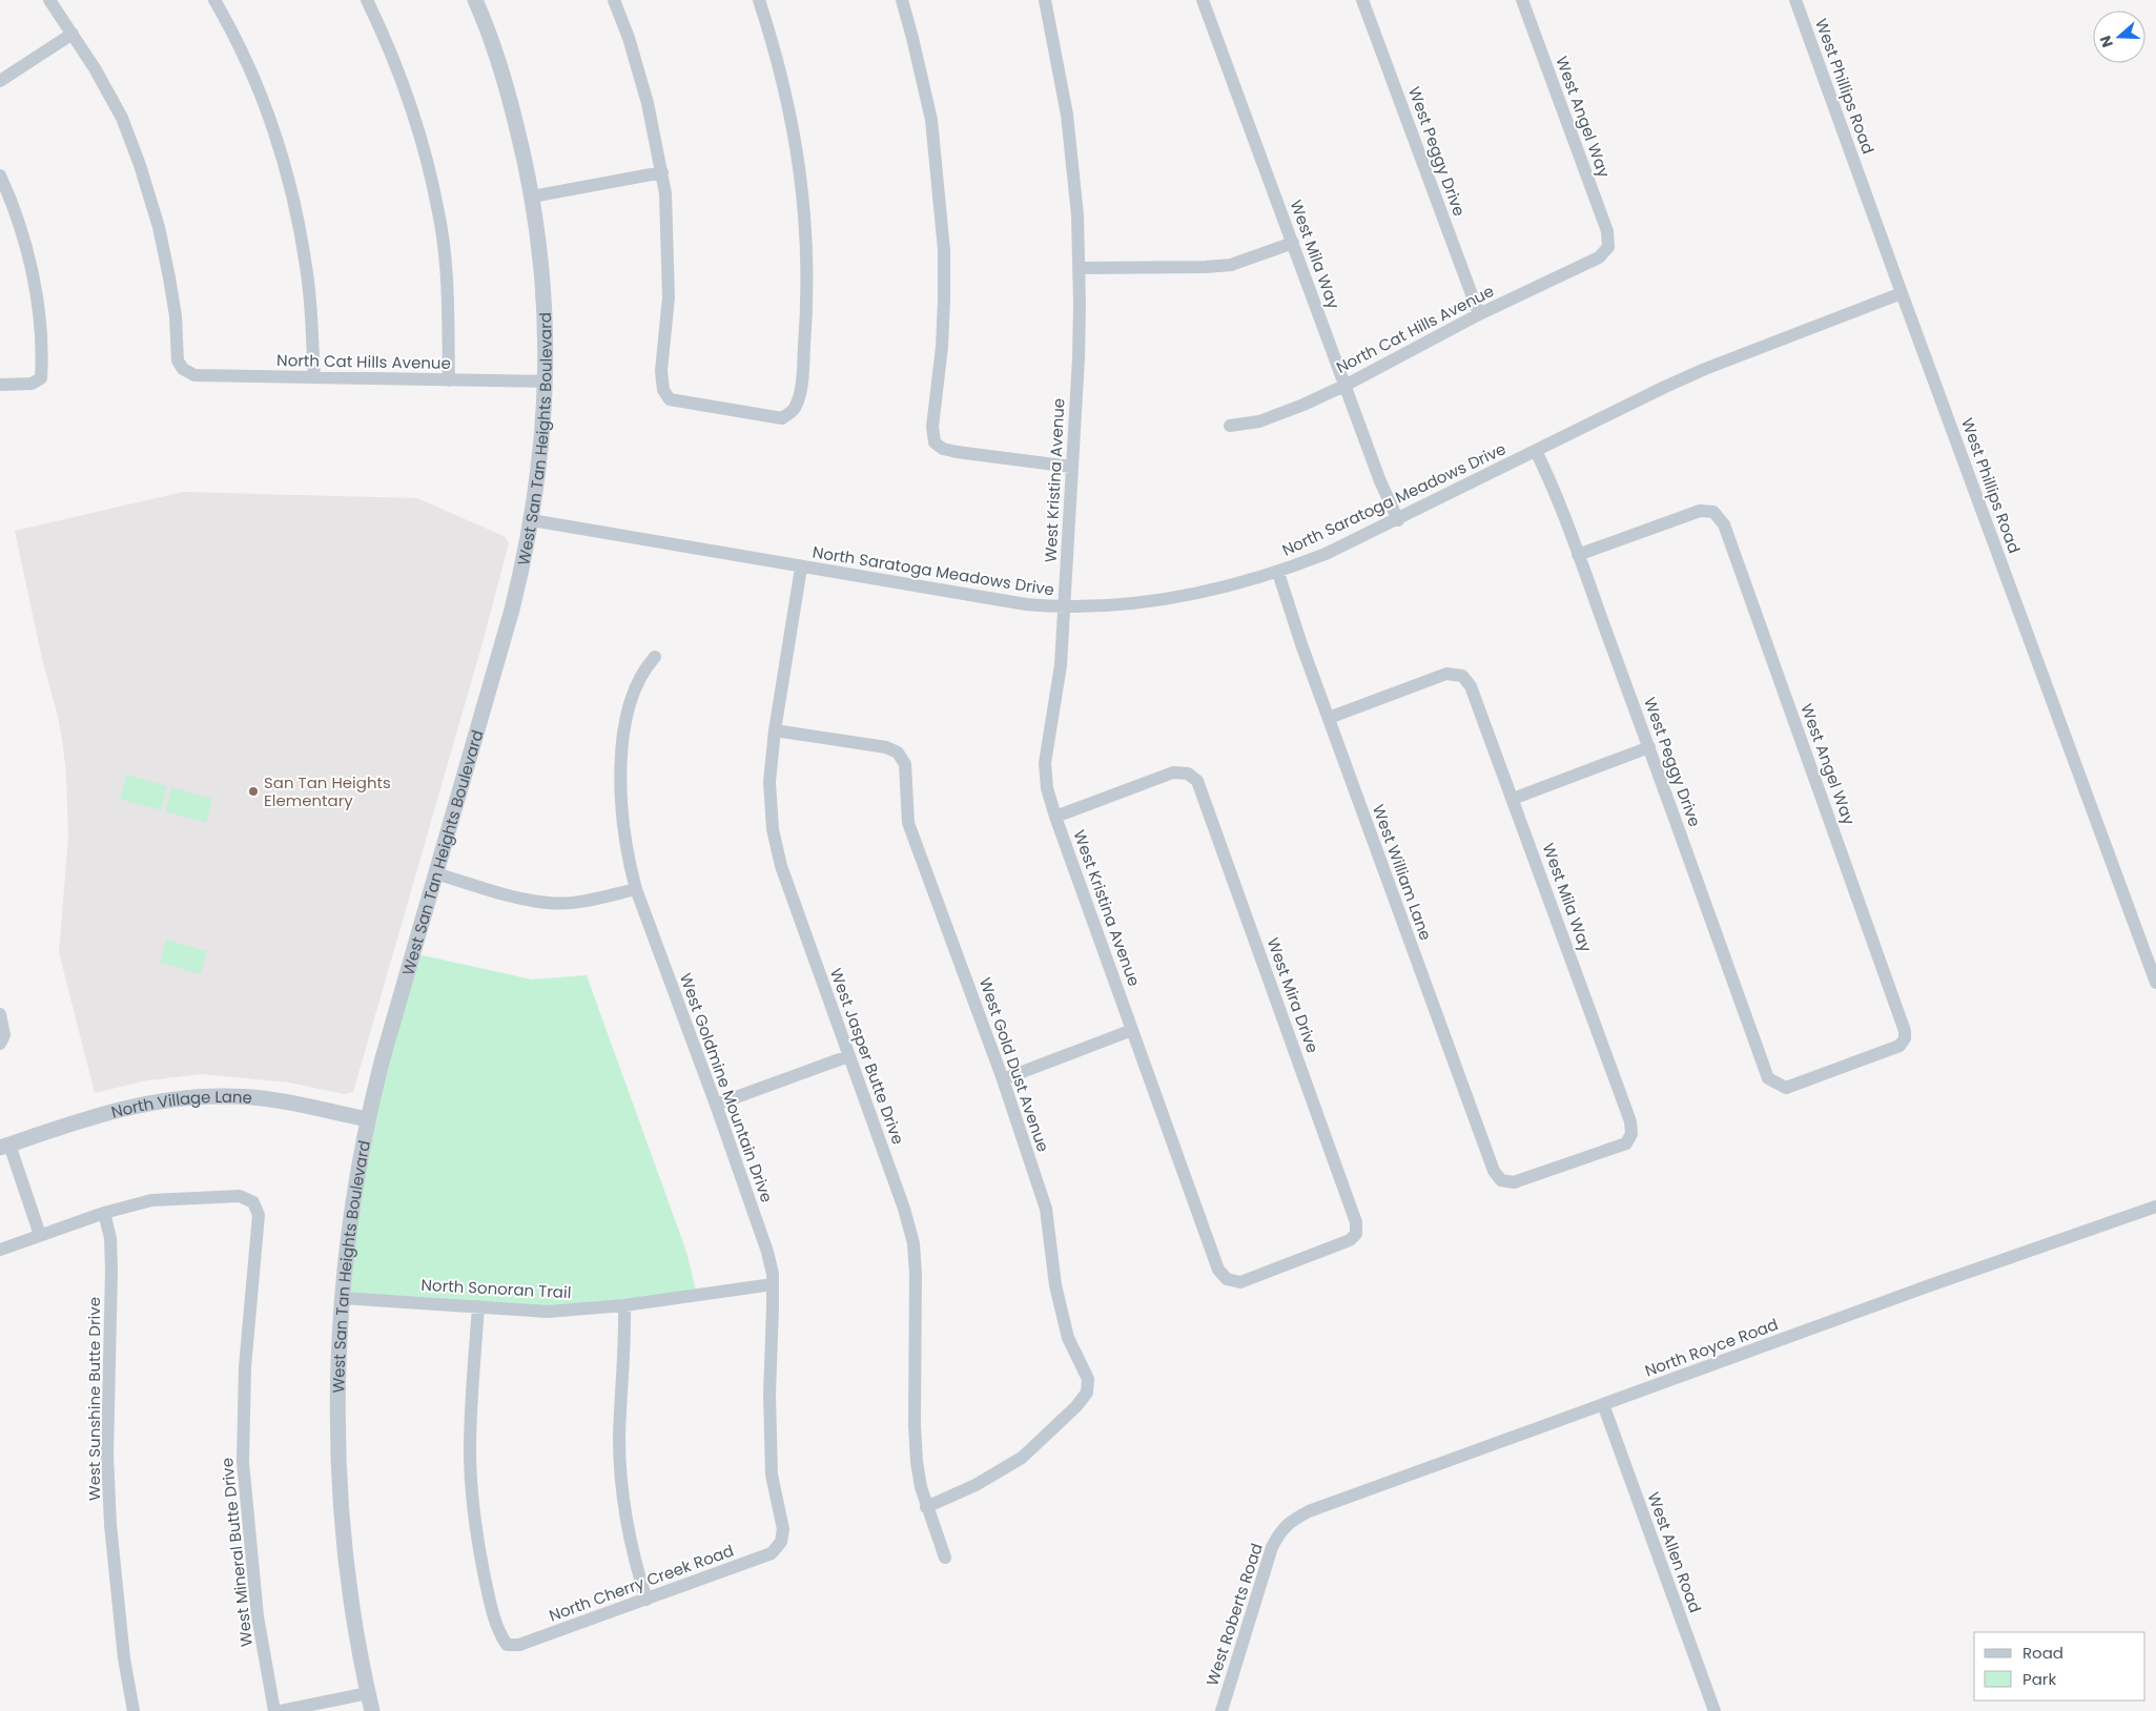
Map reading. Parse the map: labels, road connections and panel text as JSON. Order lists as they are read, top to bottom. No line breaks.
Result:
{"streets":{"street":["West Phillips Road","West Angel Way","West Peggy Drive","West Mila Way","North Cat Hills Avenue","West San Tan Heights Boulevard","West Kristina Avenue","North Saratoga Meadows Drive","West William Lane","West Mira Drive","West Jasper Butte Drive","West Gold Dust Avenue","West Goldmine Mountain Drive","North Village Lane","North Sonoran Trail","North Royce Road","West Sunshine Butte Drive","West Mineral Butte Drive","West Allen Road","North Cherry Creek Road","West Roberts Road"]},"crossings":[["West Phillips Road","North Saratoga Meadows Drive"],["West Angel Way","West Peggy Drive"],["West Angel Way","North Cat Hills Avenue"],["West Peggy Drive","North Cat Hills Avenue"],["West Peggy Drive","North Saratoga Meadows Drive"],["West Mila Way","North Cat Hills Avenue"],["West Mila Way","North Saratoga Meadows Drive"],["West Mila Way","West William Lane"],["North Cat Hills Avenue","West San Tan Heights Boulevard"],["West San Tan Heights Boulevard","North Saratoga Meadows Drive"],["West San Tan Heights Boulevard","North Village Lane"],["West San Tan Heights Boulevard","North Sonoran Trail"],["West Kristina Avenue","North Saratoga Meadows Drive"],["West Kristina Avenue","West Mira Drive"],["North Saratoga Meadows Drive","West William Lane"],["North Saratoga Meadows Drive","West Jasper Butte Drive"],["West Jasper Butte Drive","West Gold Dust Avenue"],["West Goldmine Mountain Drive","North Sonoran Trail"],["West Goldmine Mountain Drive","North Cherry Creek Road"],["North Sonoran Trail","North Cherry Creek Road"],["North Royce Road","West Allen Road"],["North Royce Road","West Roberts Road"],["West Sunshine Butte Drive","West Mineral Butte Drive"]],"places":["San Tan Heights Elementary"],"legend":["Road","Park"],"north":"left"}
